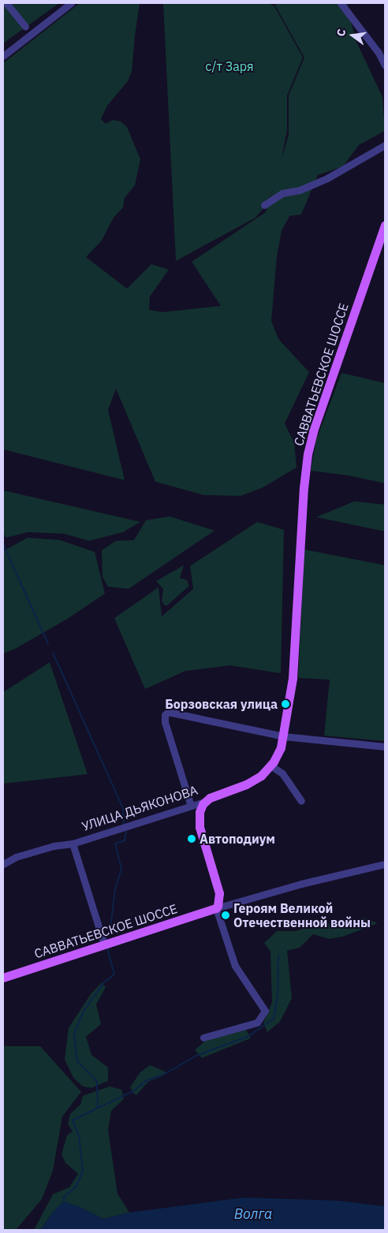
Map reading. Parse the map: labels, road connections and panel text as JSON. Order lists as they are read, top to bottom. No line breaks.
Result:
{"streets":{"main road":["САВВАТЬЕВСКОЕ ШОССЕ","УЛИЦА ДЬЯКОНОВА"]},"crossings":[["САВВАТЬЕВСКОЕ ШОССЕ","УЛИЦА ДЬЯКОНОВА"]],"water":["Волга"],"parks":["с/т Заря"],"places":["Борзовская улица","Автоподиум","Героям Великой Отечественной войны"],"north":"left"}
